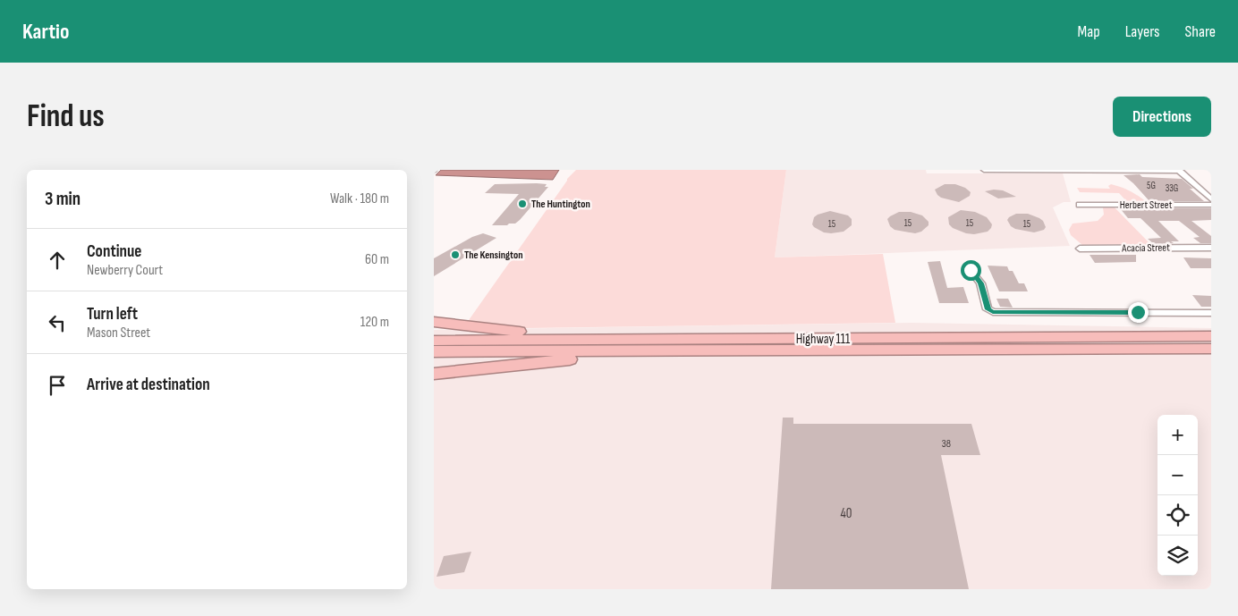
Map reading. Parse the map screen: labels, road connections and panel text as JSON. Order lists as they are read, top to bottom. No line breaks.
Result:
{"streets":{"highway":["Highway 111"],"street":["Herbert Street","Acacia Street"]},"places":["The Huntington","The Kensington"],"house_numbers":["5G","33G","15","15","15","15","38","40"],"page":{"header":"Kartio","nav":["Map","Layers","Share"],"buttons":"Directions","title":"Find us","heading":["3 min","Walk · 180 m"],"list":[["Continue","Newberry Court","60 m"],["Turn left","Mason Street","120 m"],"Arrive at destination"],"map_buttons":["+","−"]}}
